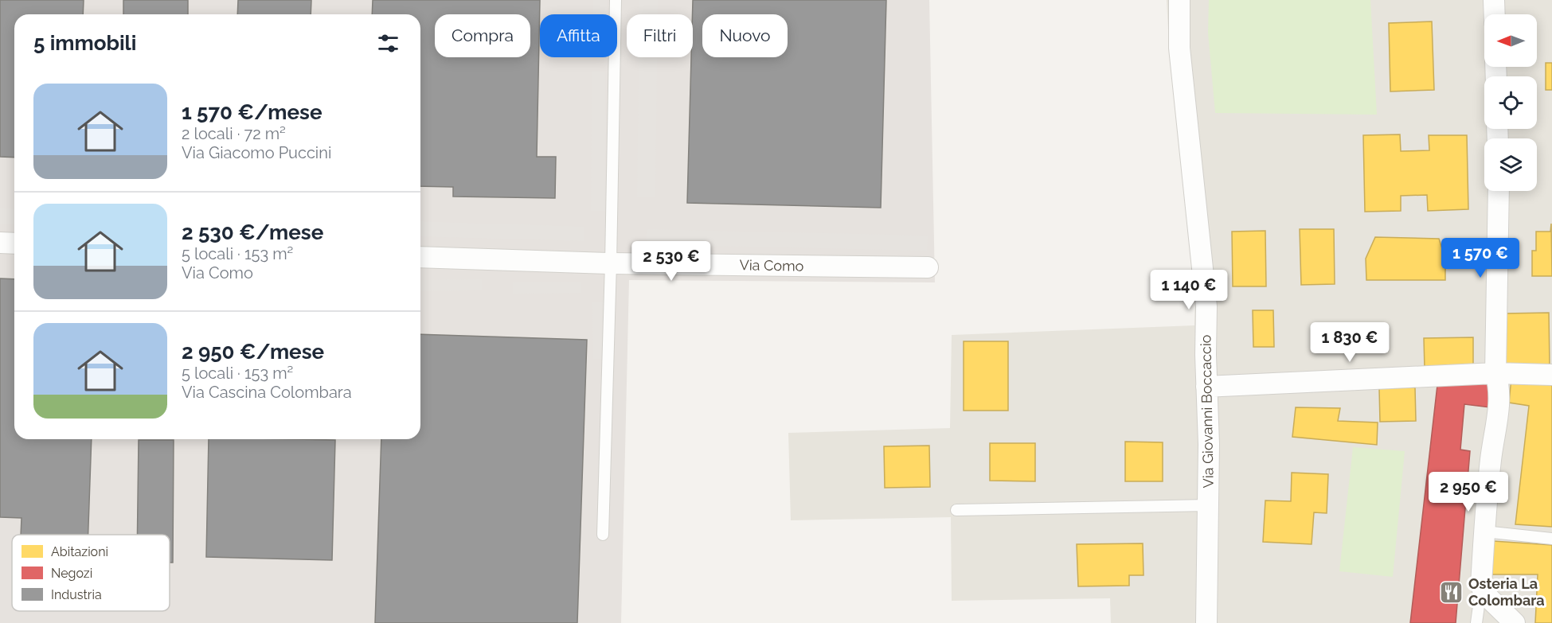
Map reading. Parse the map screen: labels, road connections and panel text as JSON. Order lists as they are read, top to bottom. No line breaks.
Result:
{"streets":{"street":["Via Como","Via Giovanni Boccaccio"]},"places":{"restaurant":["Osteria La Colombara"]},"legend":["Abitazioni","Negozi","Industria"],"north":"left","page":{"chip":["Compra","Affitta","Filtri","Nuovo"],"heading":"5 immobili","list":[{"name":"1 570 €/mese","note":"2 locali · 72 m² · Via Giacomo Puccini"},{"name":"2 530 €/mese","note":"5 locali · 153 m² · Via Como"},{"name":"2 950 €/mese","note":"5 locali · 153 m² · Via Cascina Colombara"}],"price":["1 570 €","2 530 €","1 140 €","1 830 €","2 950 €"]}}
